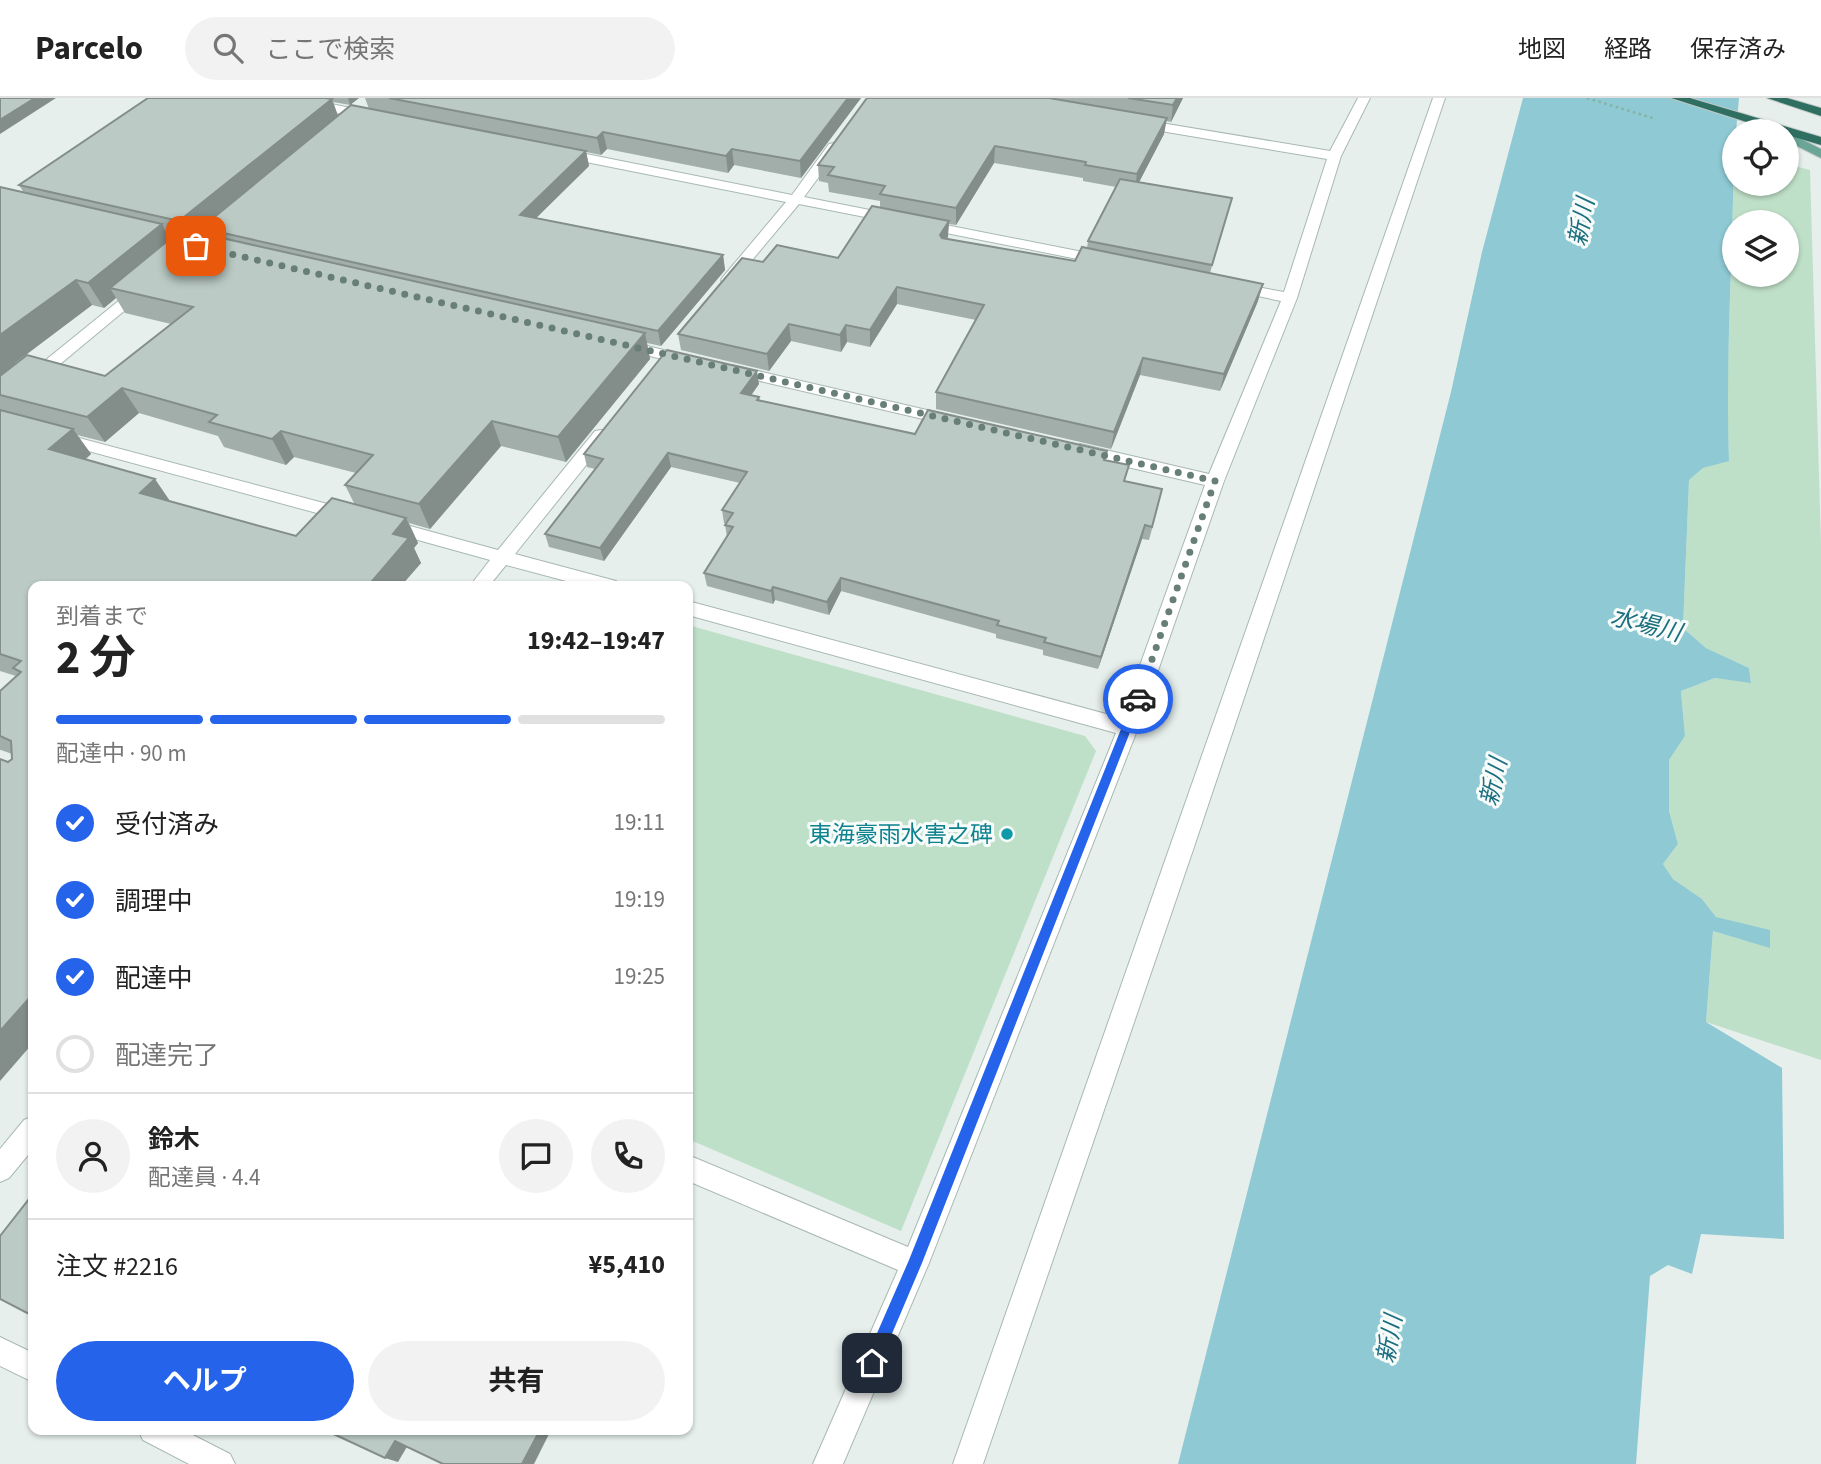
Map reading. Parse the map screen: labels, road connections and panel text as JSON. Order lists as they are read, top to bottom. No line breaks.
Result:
{"water":["新川","水場川"],"places":["東海豪雨水害之碑"],"page":{"header":"Parcelo","search":"ここで検索","nav":["地図","経路","保存済み"],"heading":["2 分","到着まで","19:42–19:47"],"panel":["鈴木","配達員 · 4.4","注文 #2216","¥5,410"],"bar":"配達中 · 90 m","list":[["受付済み","19:11"],["調理中","19:19"],["配達中","19:25"],"配達完了"],"buttons":["ヘルプ","共有"]}}
